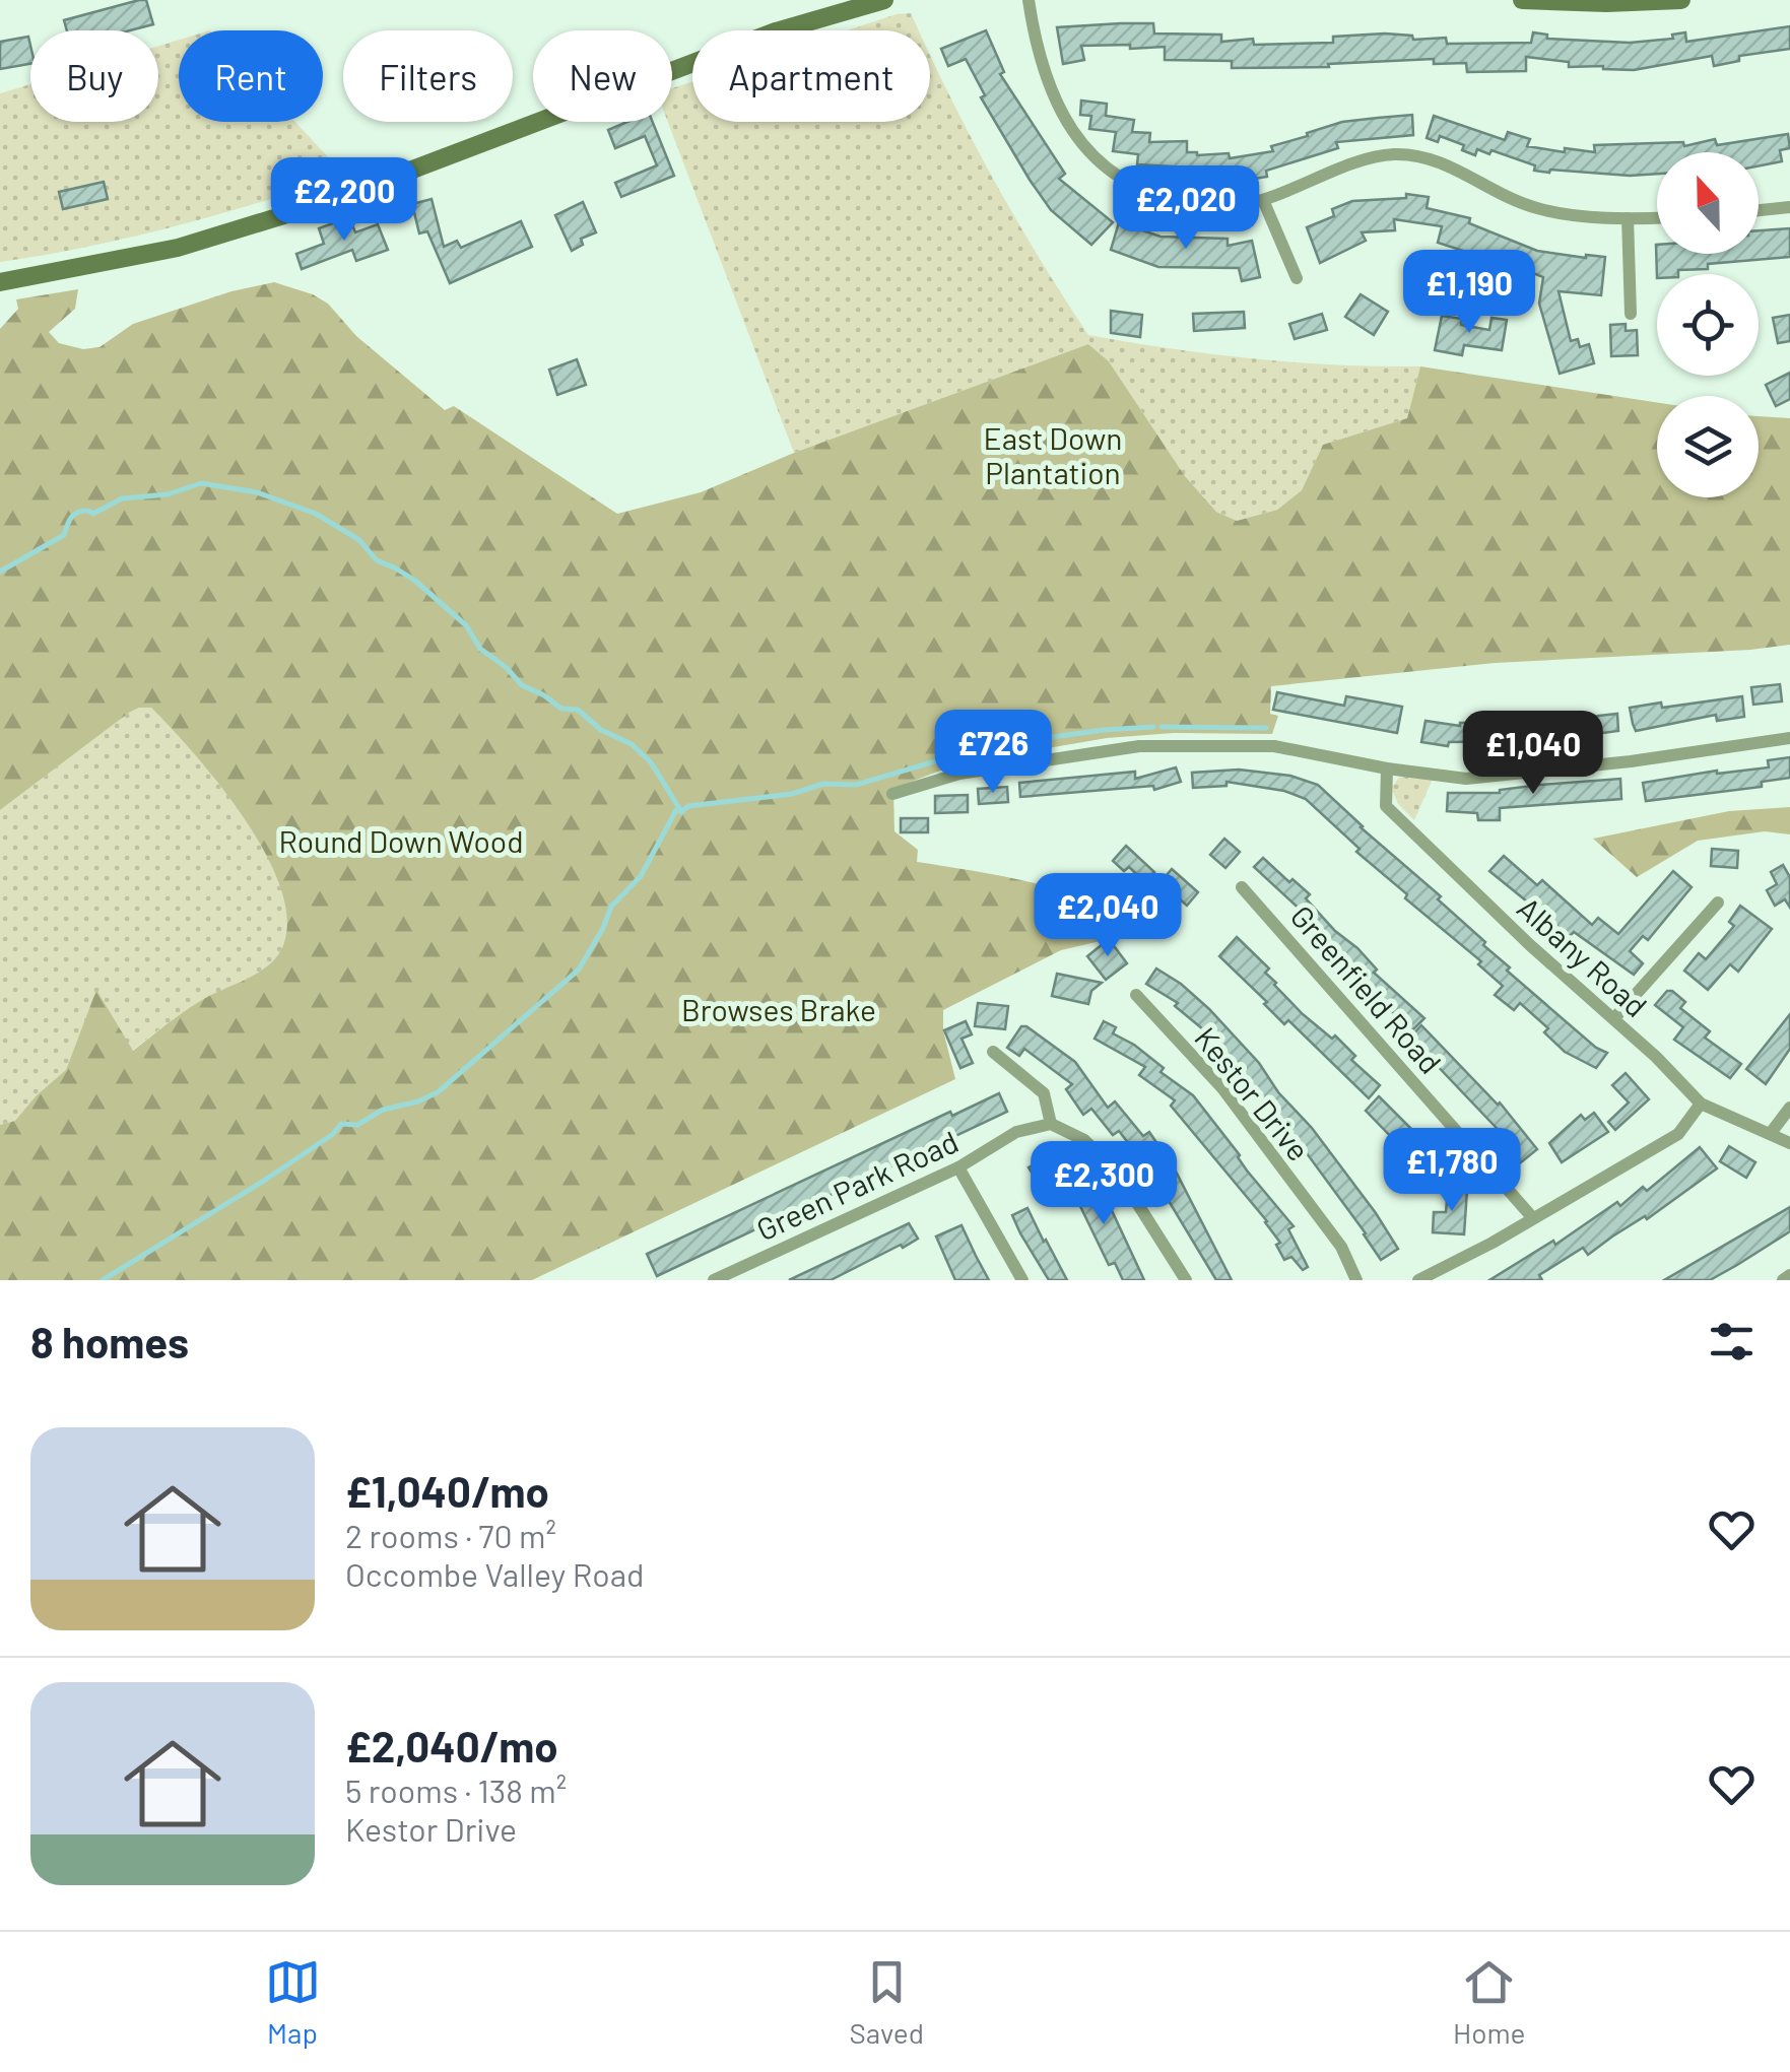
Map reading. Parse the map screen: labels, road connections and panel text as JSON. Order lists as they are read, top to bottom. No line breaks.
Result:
{"streets":{"street":["Albany Road","Greenfield Road","Kestor Drive","Green Park Road"]},"parks":["East Down Plantation","Round Down Wood","Browses Brake"],"north":"top","page":{"chip":["Buy","Rent","Filters","New","Apartment"],"price":["£2,200","£2,020","£1,190","£726","£1,040","£2,040","£1,780","£2,300"],"heading":"8 homes","list":[{"name":"£1,040/mo","note":"2 rooms · 70 m² · Occombe Valley Road"},{"name":"£2,040/mo","note":"5 rooms · 138 m² · Kestor Drive"}],"tabs":["Map","Saved","Home"]}}
